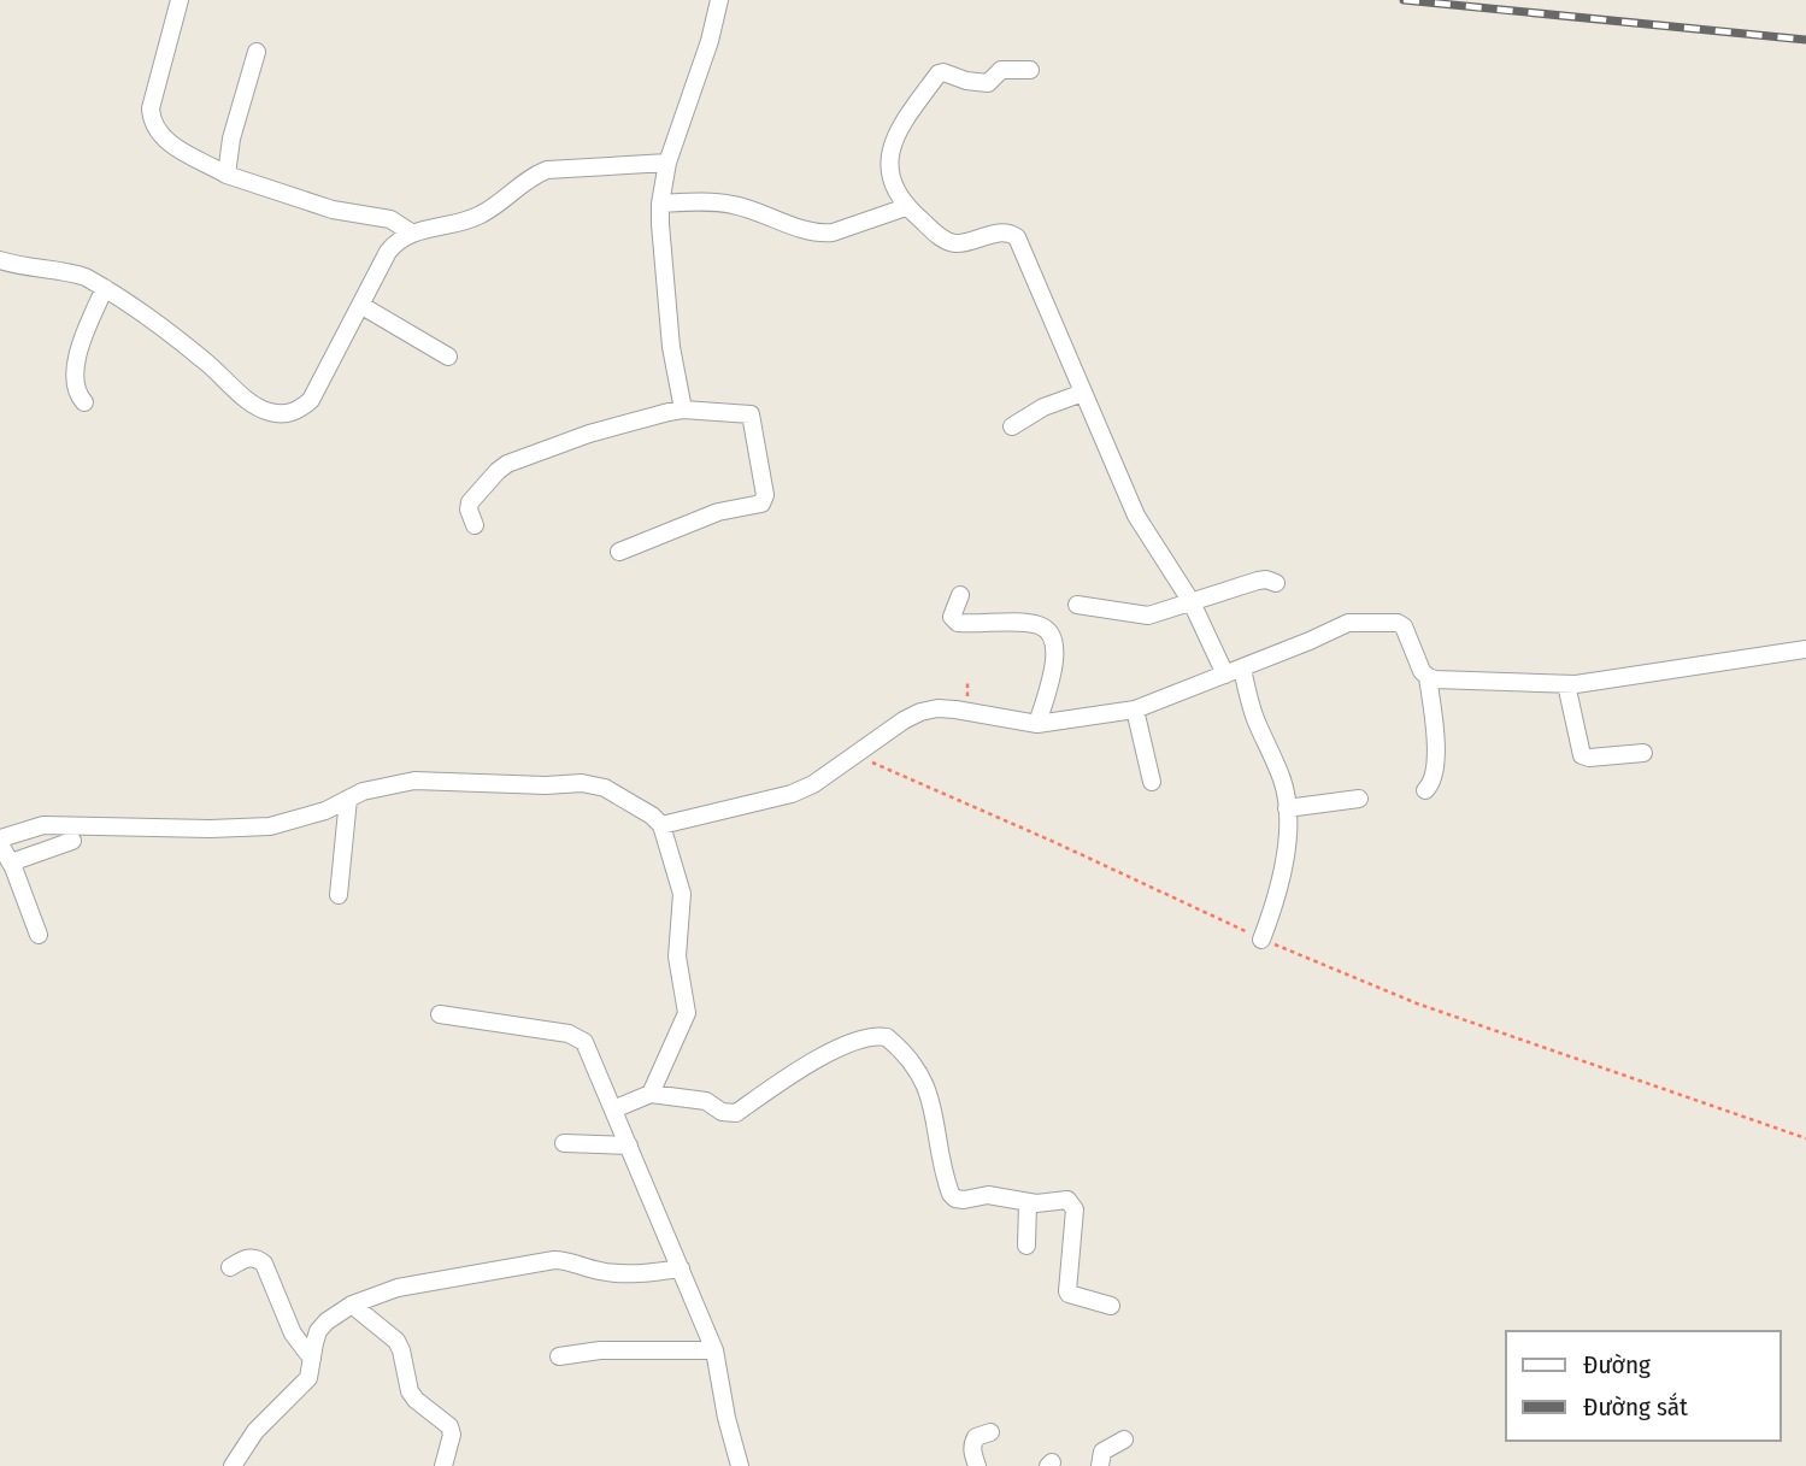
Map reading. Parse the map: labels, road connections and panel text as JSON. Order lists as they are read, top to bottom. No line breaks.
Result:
{"legend":["Đường","Đường sắt"]}
